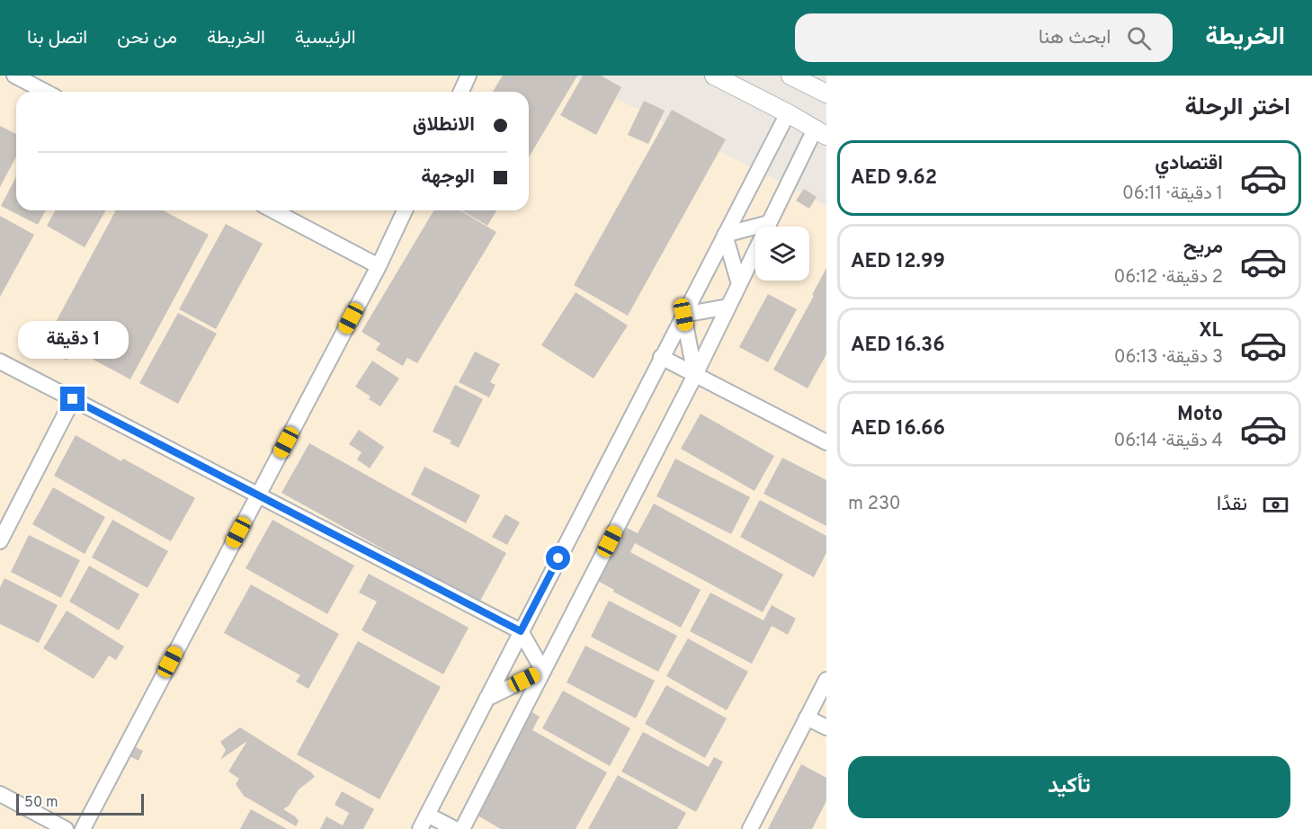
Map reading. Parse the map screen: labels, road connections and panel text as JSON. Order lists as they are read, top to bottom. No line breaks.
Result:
{"scale_bar":"50 m","page":{"header":"الخريطة","search":"ابحث هنا","nav":["الرئيسية","الخريطة","من نحن","اتصل بنا"],"heading":"اختر الرحلة","banner":["الانطلاق","الوجهة"],"list":[{"name":"اقتصادي","note":"1 دقيقة · 06:11","value":"AED 9.62"},{"name":"مريح","note":"2 دقيقة · 06:12","value":"AED 12.99"},{"name":"XL","note":"3 دقيقة · 06:13","value":"AED 16.36"},{"name":"Moto","note":"4 دقيقة · 06:14","value":"AED 16.66"}],"bubble":"1 دقيقة","pay":["نقدًا","230 m"],"buttons":"تأكيد","scale":"50 m"}}
